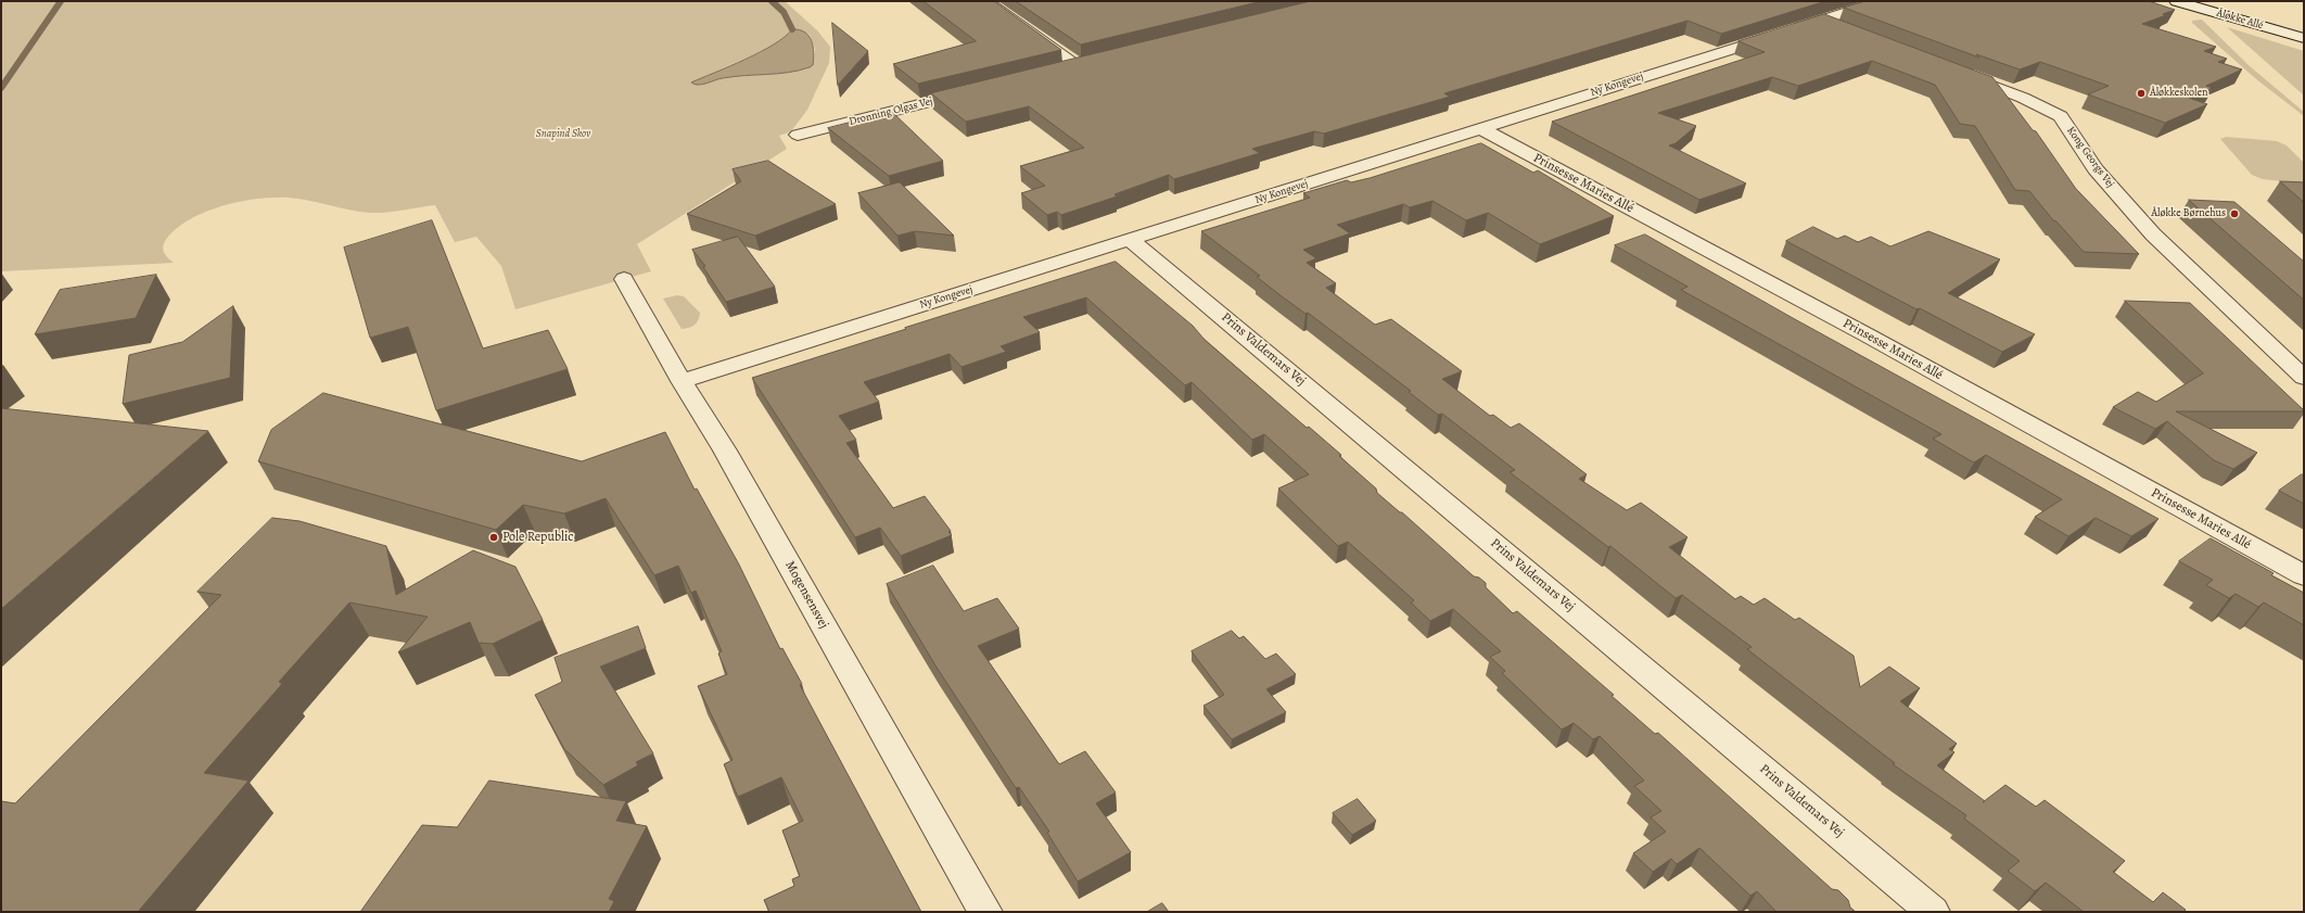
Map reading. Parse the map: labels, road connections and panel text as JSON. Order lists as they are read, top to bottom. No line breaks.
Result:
{"streets":{"street":["Åløkke Allé","Ny Kongevej","Dronning Olgas Vej","Kong Georgs Vej","Prinsesse Maries Allé","Prins Valdemars Vej","Mogensensvej"]},"crossings":[["Ny Kongevej","Prinsesse Maries Allé"],["Ny Kongevej","Prins Valdemars Vej"],["Ny Kongevej","Mogensensvej"]],"parks":["Snapind Skov"],"places":["Åløkkeskolen","Åløkke Børnehus","Pole Republic"]}
